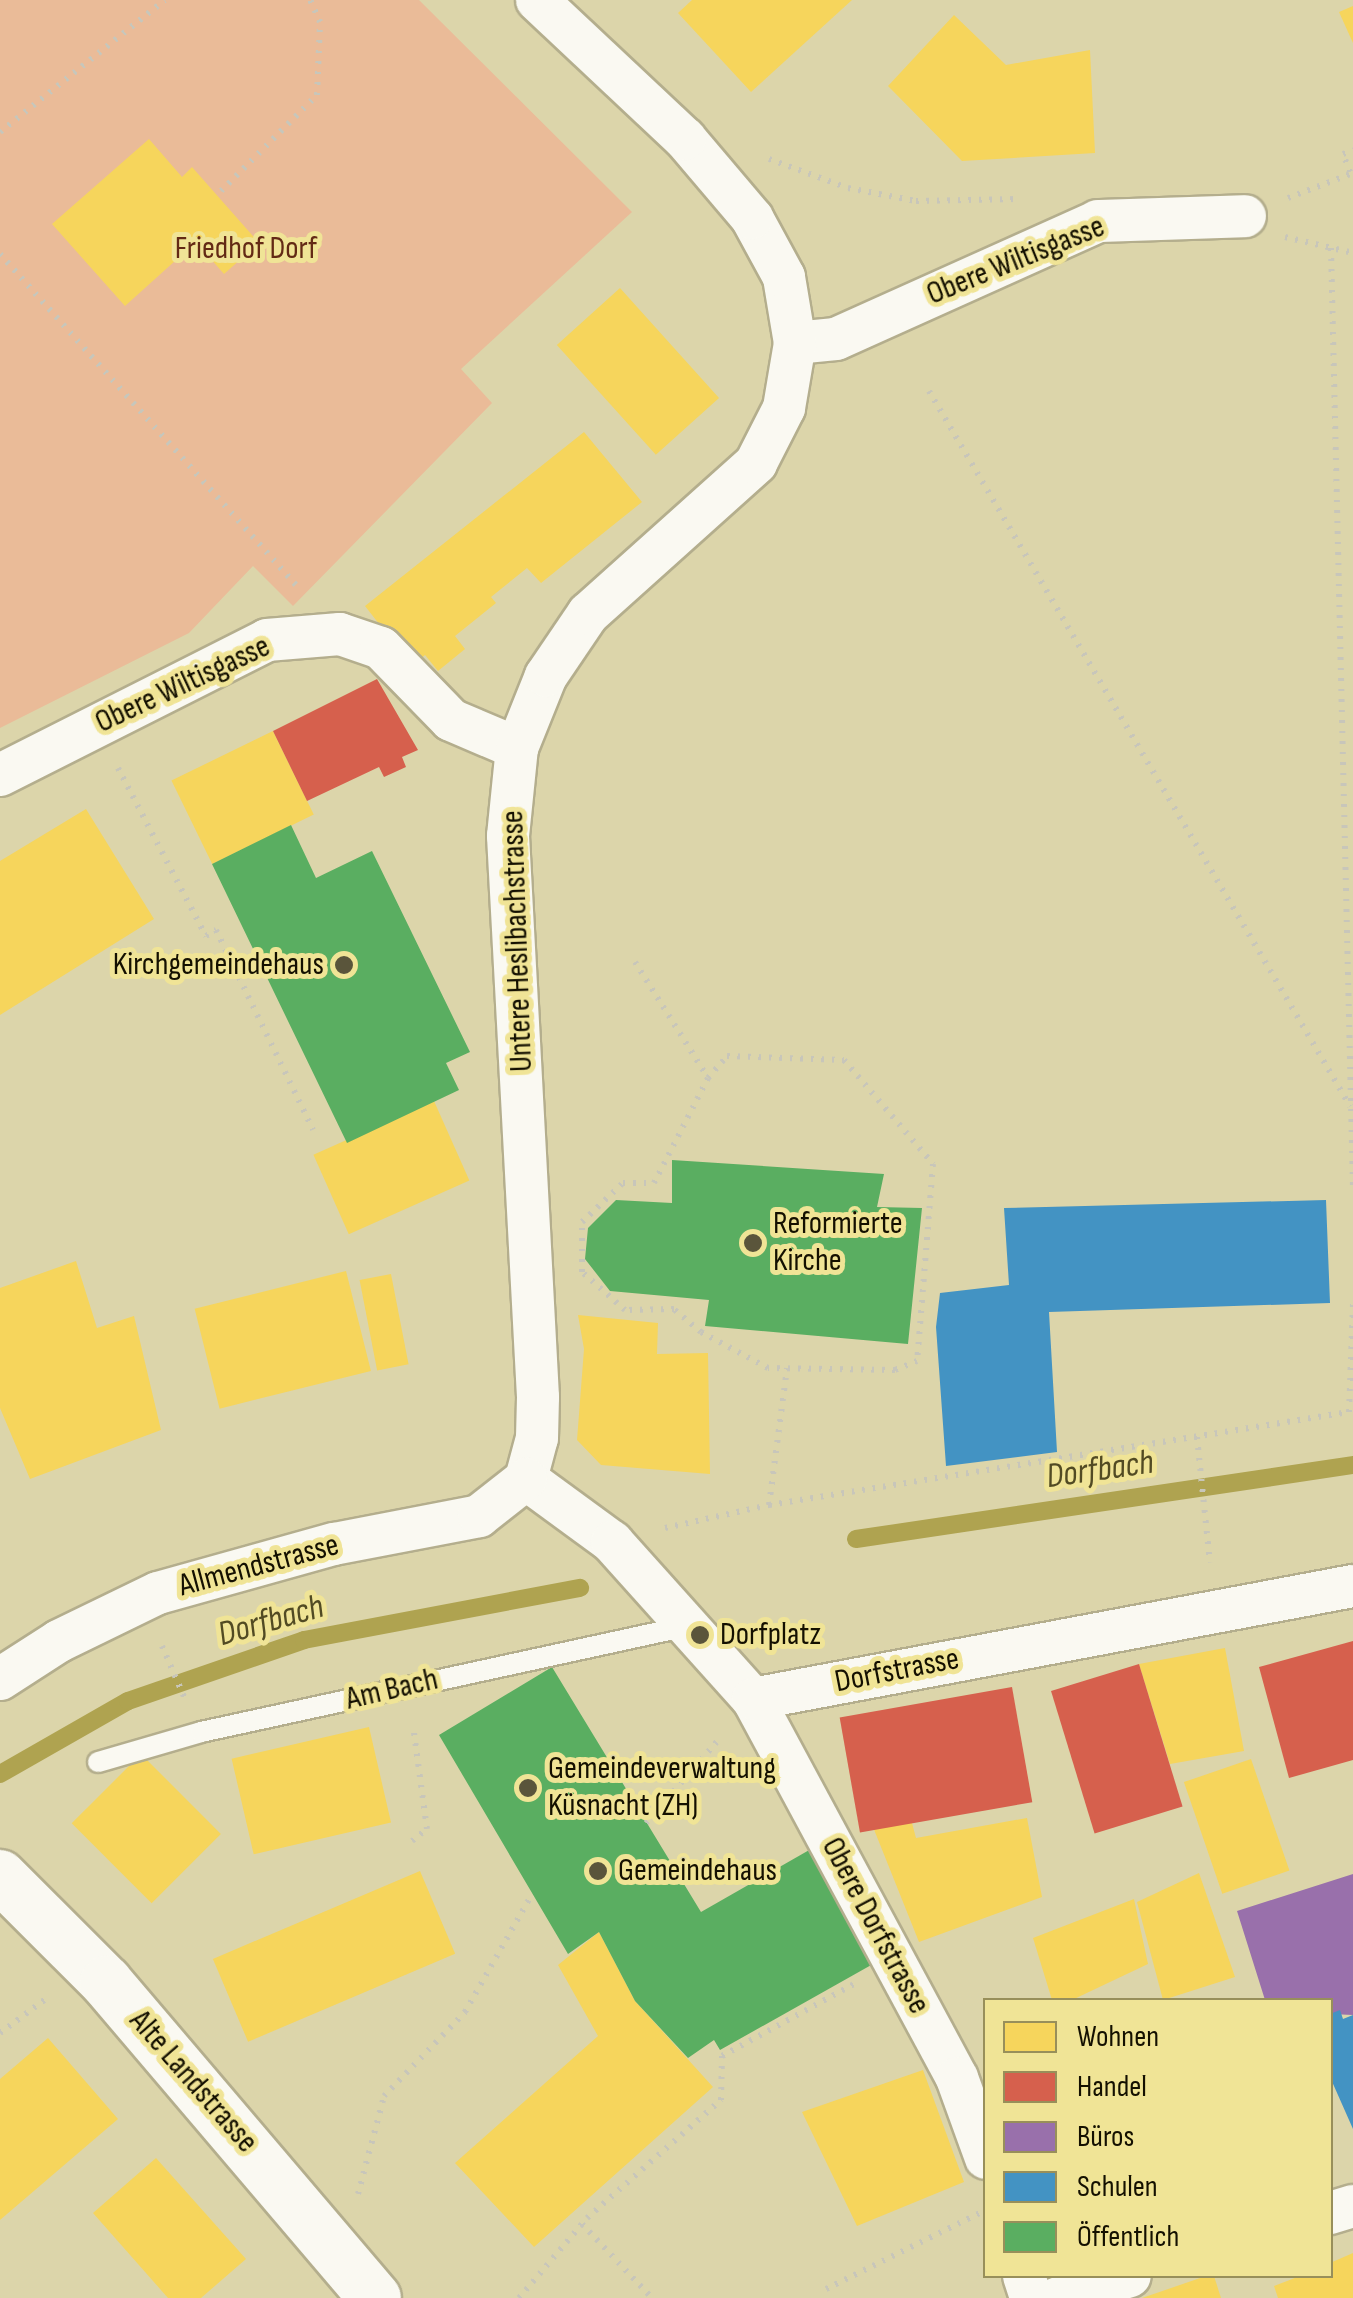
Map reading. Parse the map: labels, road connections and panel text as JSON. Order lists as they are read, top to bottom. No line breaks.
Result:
{"streets":{"street":["Obere Wiltisgasse","Untere Heslibachstrasse","Allmendstrasse","Dorfstrasse","Obere Dorfstrasse","Alte Landstrasse"],"lane":["Am Bach"]},"crossings":[["Obere Wiltisgasse","Untere Heslibachstrasse"],["Untere Heslibachstrasse","Allmendstrasse"],["Dorfstrasse","Obere Dorfstrasse"]],"water":["Dorfbach"],"parks":["Friedhof Dorf"],"places":["Kirchgemeindehaus","Reformierte Kirche","Dorfplatz","Gemeindeverwaltung Küsnacht (ZH)","Gemeindehaus"],"legend":["Wohnen","Handel","Büros","Schulen","Öffentlich"]}
